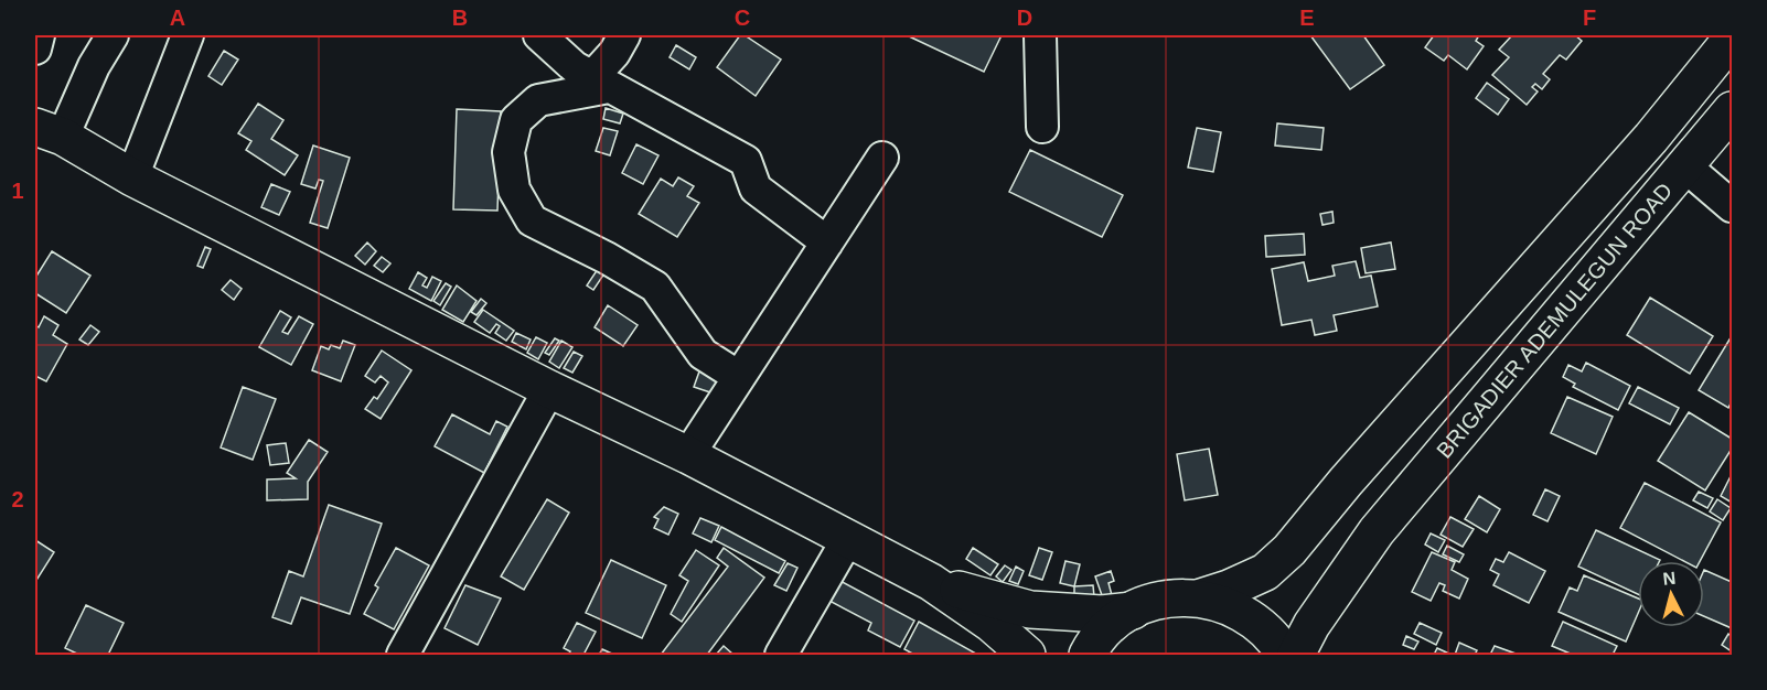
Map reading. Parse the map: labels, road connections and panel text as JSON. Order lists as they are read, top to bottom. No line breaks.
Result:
{"streets":{"main road":["BRIGADIER ADEMULEGUN ROAD"]},"north":"top","grid":{"columns":["A","B","C","D","E","F"],"rows":["1","2"]}}
